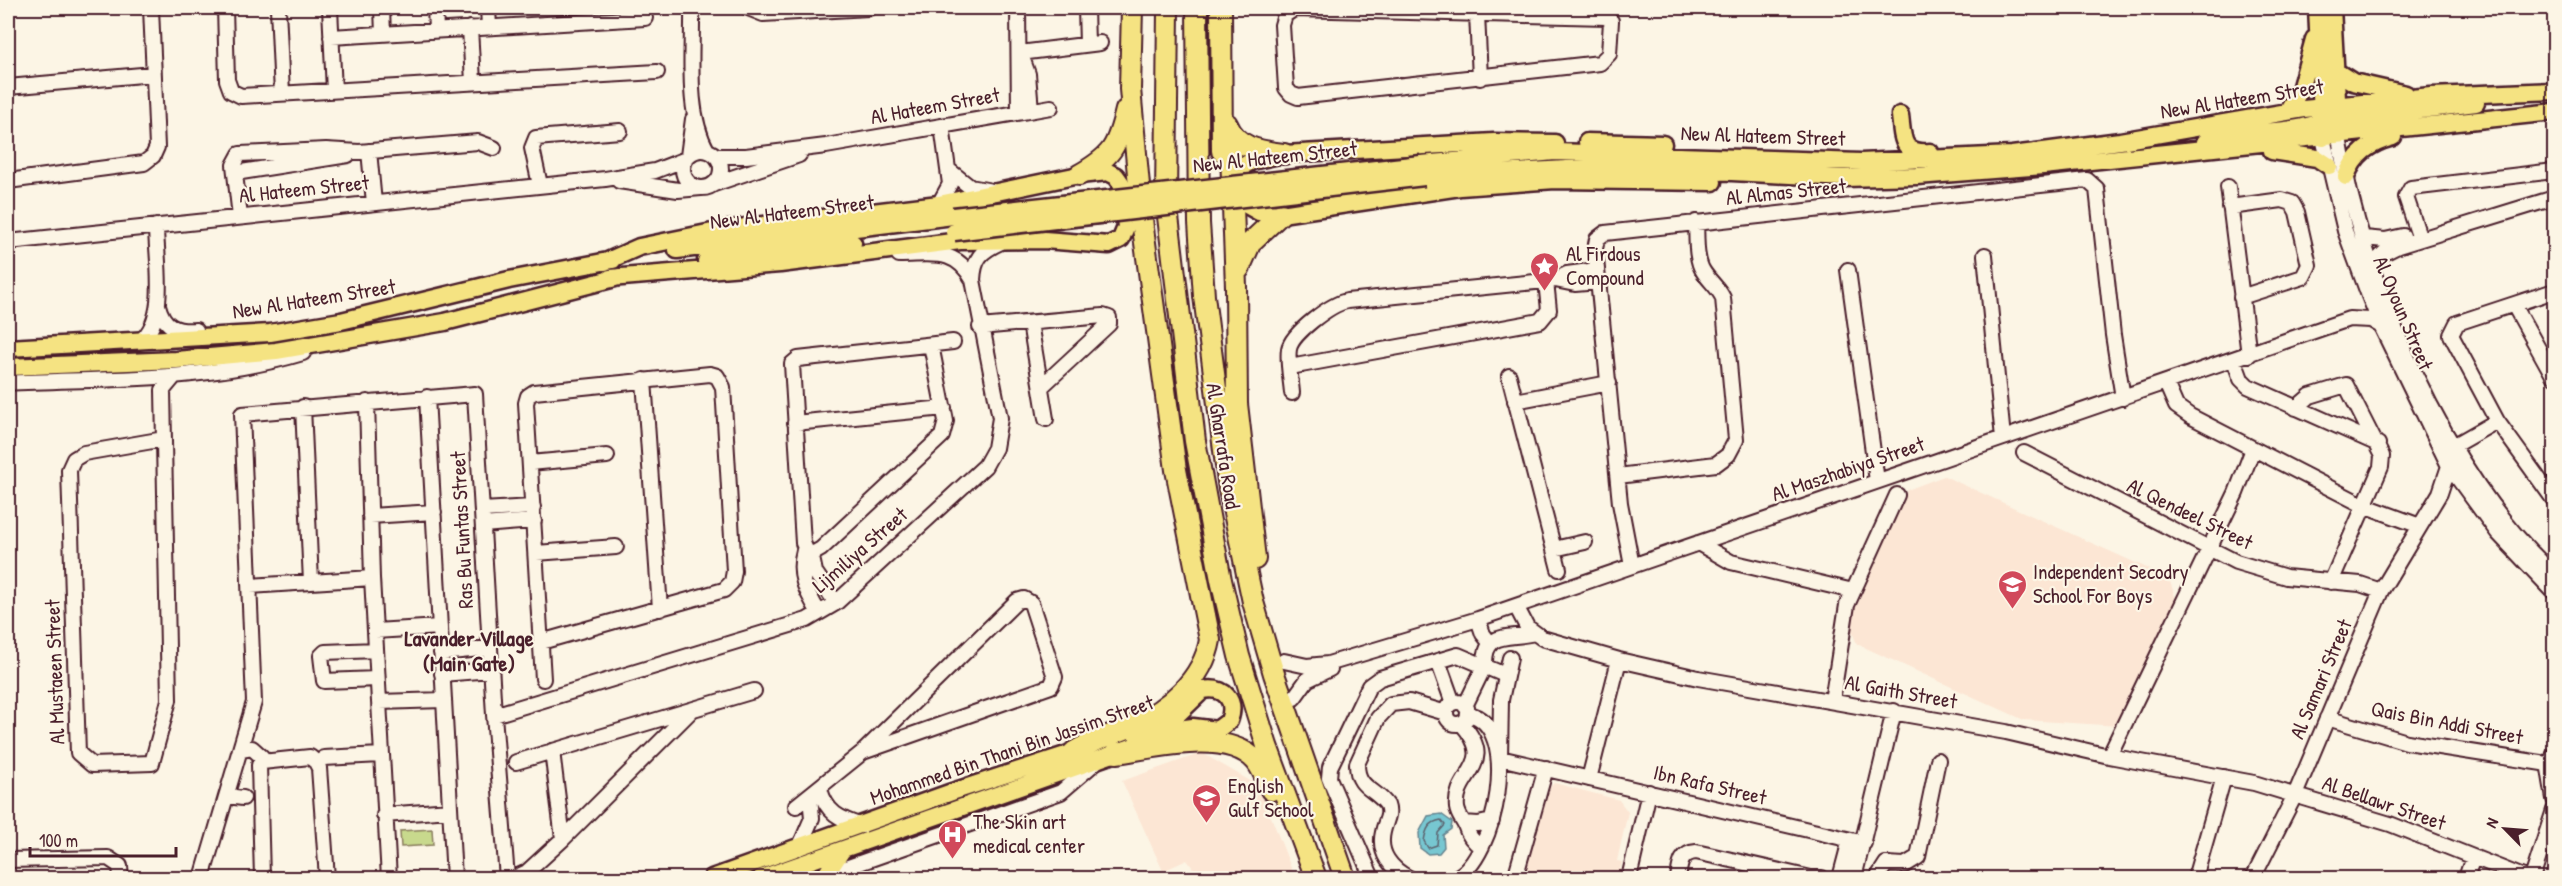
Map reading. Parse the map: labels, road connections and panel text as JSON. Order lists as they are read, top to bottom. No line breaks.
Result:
{"streets":{"highway":["Al Gharrafa Road"],"main road":["New Al Hateem Street","Al Oyoun Street","Mohammed Bin Thani Bin Jassim Street"],"street":["Al Hateem Street","Al Almas Street","Al Maszhabiya Street","Al Qendeel Street","Ras Bu Funtas Street","Lijmiliya Street","Al Mustaeen Street","Al Samari Street","Al Gaith Street","Qais Bin Addi Street","Ibn Rafa Street","Al Bellawr Street"]},"crossings":[["New Al Hateem Street","Al Oyoun Street"],["Al Almas Street","Al Maszhabiya Street"],["Al Oyoun Street","Al Maszhabiya Street"],["Al Oyoun Street","Al Samari Street"],["Al Qendeel Street","Al Samari Street"],["Ras Bu Funtas Street","Lijmiliya Street"],["Al Samari Street","Al Gaith Street"],["Al Samari Street","Qais Bin Addi Street"],["Al Samari Street","Al Bellawr Street"],["Al Gaith Street","Al Bellawr Street"]],"districts":["Lavander Village (Main Gate)"],"places":{"place":["Al Firdous Compound"],"school or university":["Independent Secodry School For Boys","English Gulf School"],"hospital":["The Skin art medical center"]},"scale_bar":"100 m","north":"top left"}
